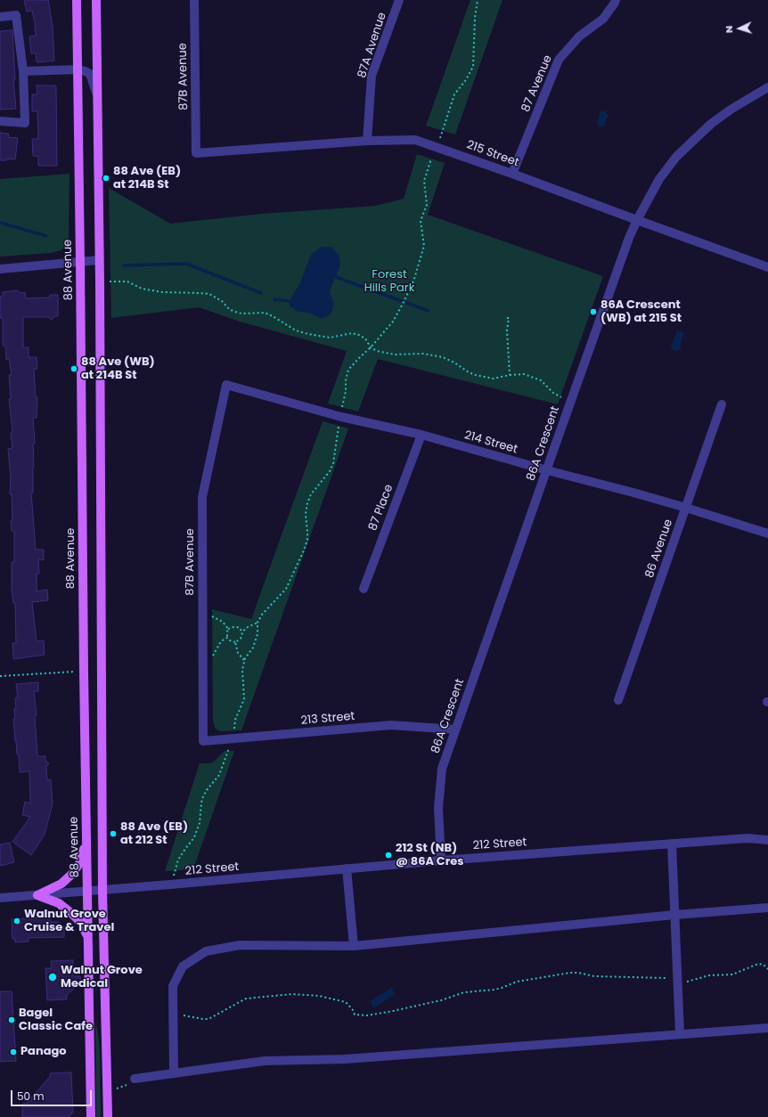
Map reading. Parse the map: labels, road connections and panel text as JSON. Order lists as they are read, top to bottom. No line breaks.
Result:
{"streets":{"main road":["88 Avenue"],"street":["87A Avenue","87B Avenue","87 Avenue","215 Street","214 Street","86A Crescent","87 Place","86 Avenue","213 Street","212 Street"]},"crossings":[["87A Avenue","215 Street"],["87B Avenue","215 Street"],["87B Avenue","214 Street"],["87B Avenue","213 Street"],["87 Avenue","215 Street"],["215 Street","86A Crescent"],["214 Street","86A Crescent"],["214 Street","87 Place"],["214 Street","86 Avenue"],["86A Crescent","213 Street"],["86A Crescent","212 Street"]],"parks":["Forest Hills Park"],"places":["88 Ave (EB) at 214B St","86A Crescent (WB) at 215 St","88 Ave (WB) at 214B St","88 Ave (EB) at 212 St","212 St (NB) @ 86A Cres","Walnut Grove Cruise & Travel","Walnut Grove Medical","Bagel Classic Cafe","Panago"],"scale_bar":"50 m","north":"left"}
